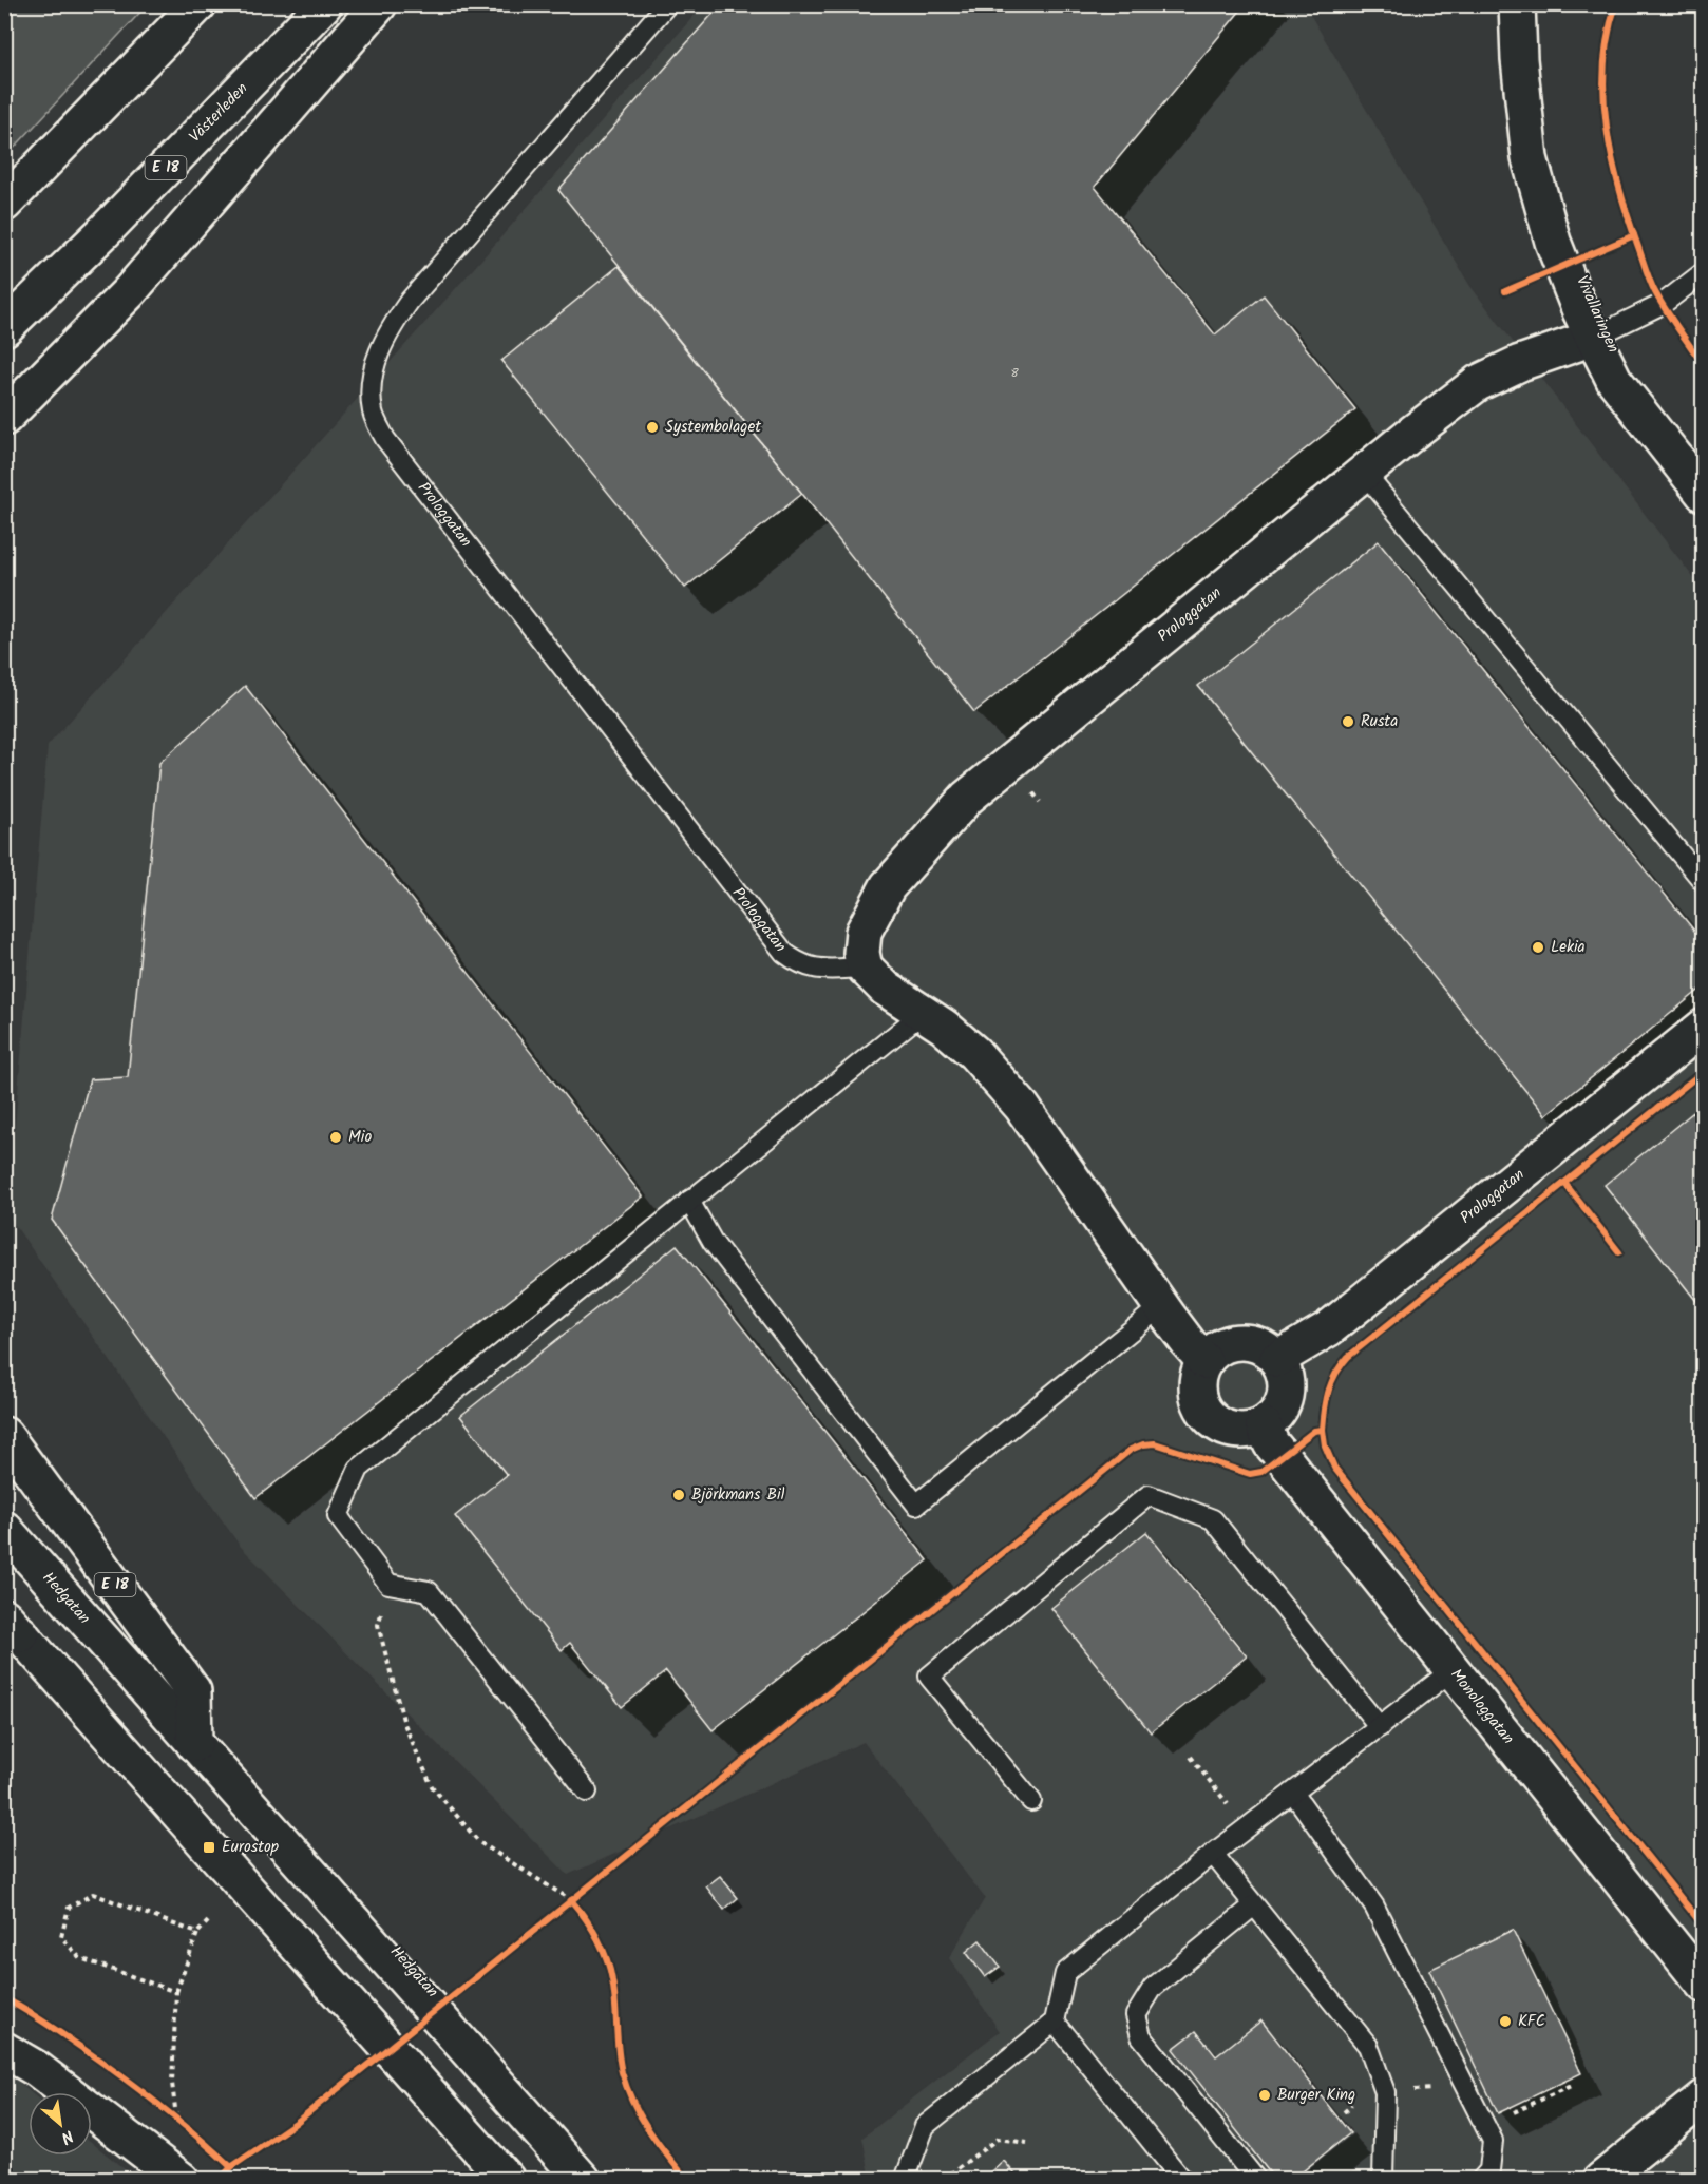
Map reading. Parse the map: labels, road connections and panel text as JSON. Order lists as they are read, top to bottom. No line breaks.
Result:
{"streets":{"main road":["Västerleden","E 18","Vivallaringen","Prologgatan","Hedgatan","Monologgatan"]},"crossings":[["E 18","Hedgatan"],["Vivallaringen","Prologgatan"],["Prologgatan","Monologgatan"]],"places":{"other":["Systembolaget","Rusta","Lekia","Mio","Björkmans Bil","KFC","Burger King"],"transit":["Eurostop"]},"house_numbers":["8"],"north":"bottom right"}
